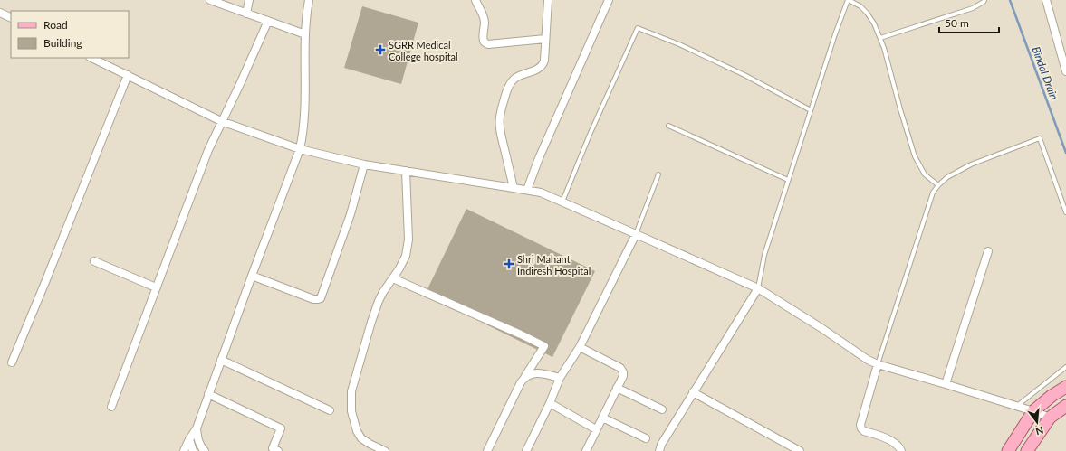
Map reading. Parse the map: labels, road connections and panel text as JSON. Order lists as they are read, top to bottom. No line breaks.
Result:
{"water":["Bindal Drain"],"places":{"health":["SGRR Medical College hospital","Shri Mahant Indiresh Hospital"]},"legend":["Road","Building"],"scale_bar":"50 m","north":"bottom"}
